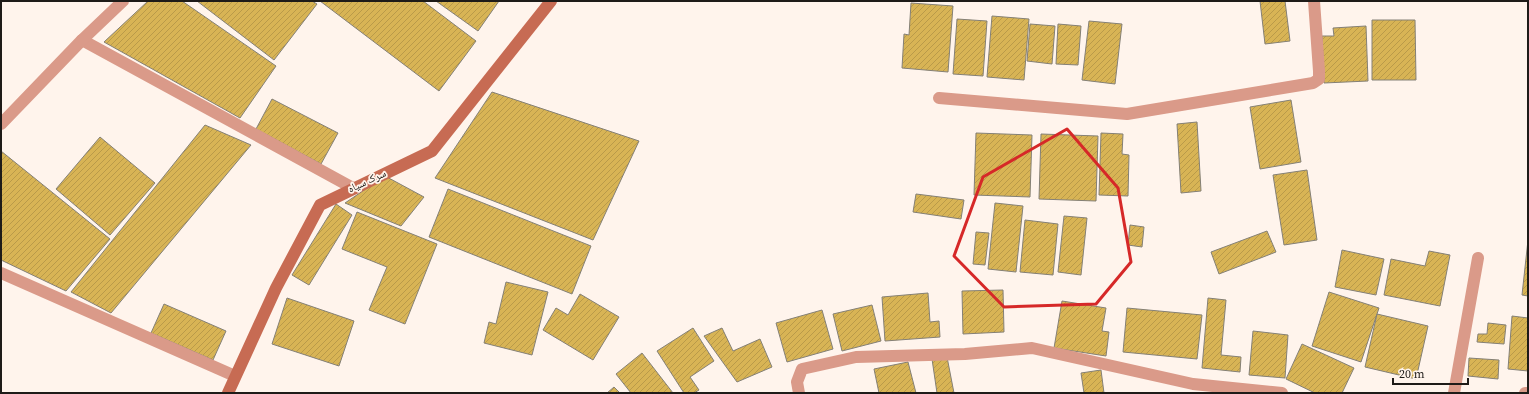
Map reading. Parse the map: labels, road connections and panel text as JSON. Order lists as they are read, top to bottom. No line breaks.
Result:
{"streets":{"street":["سرک سیاه"]},"scale_bar":"20 m"}
